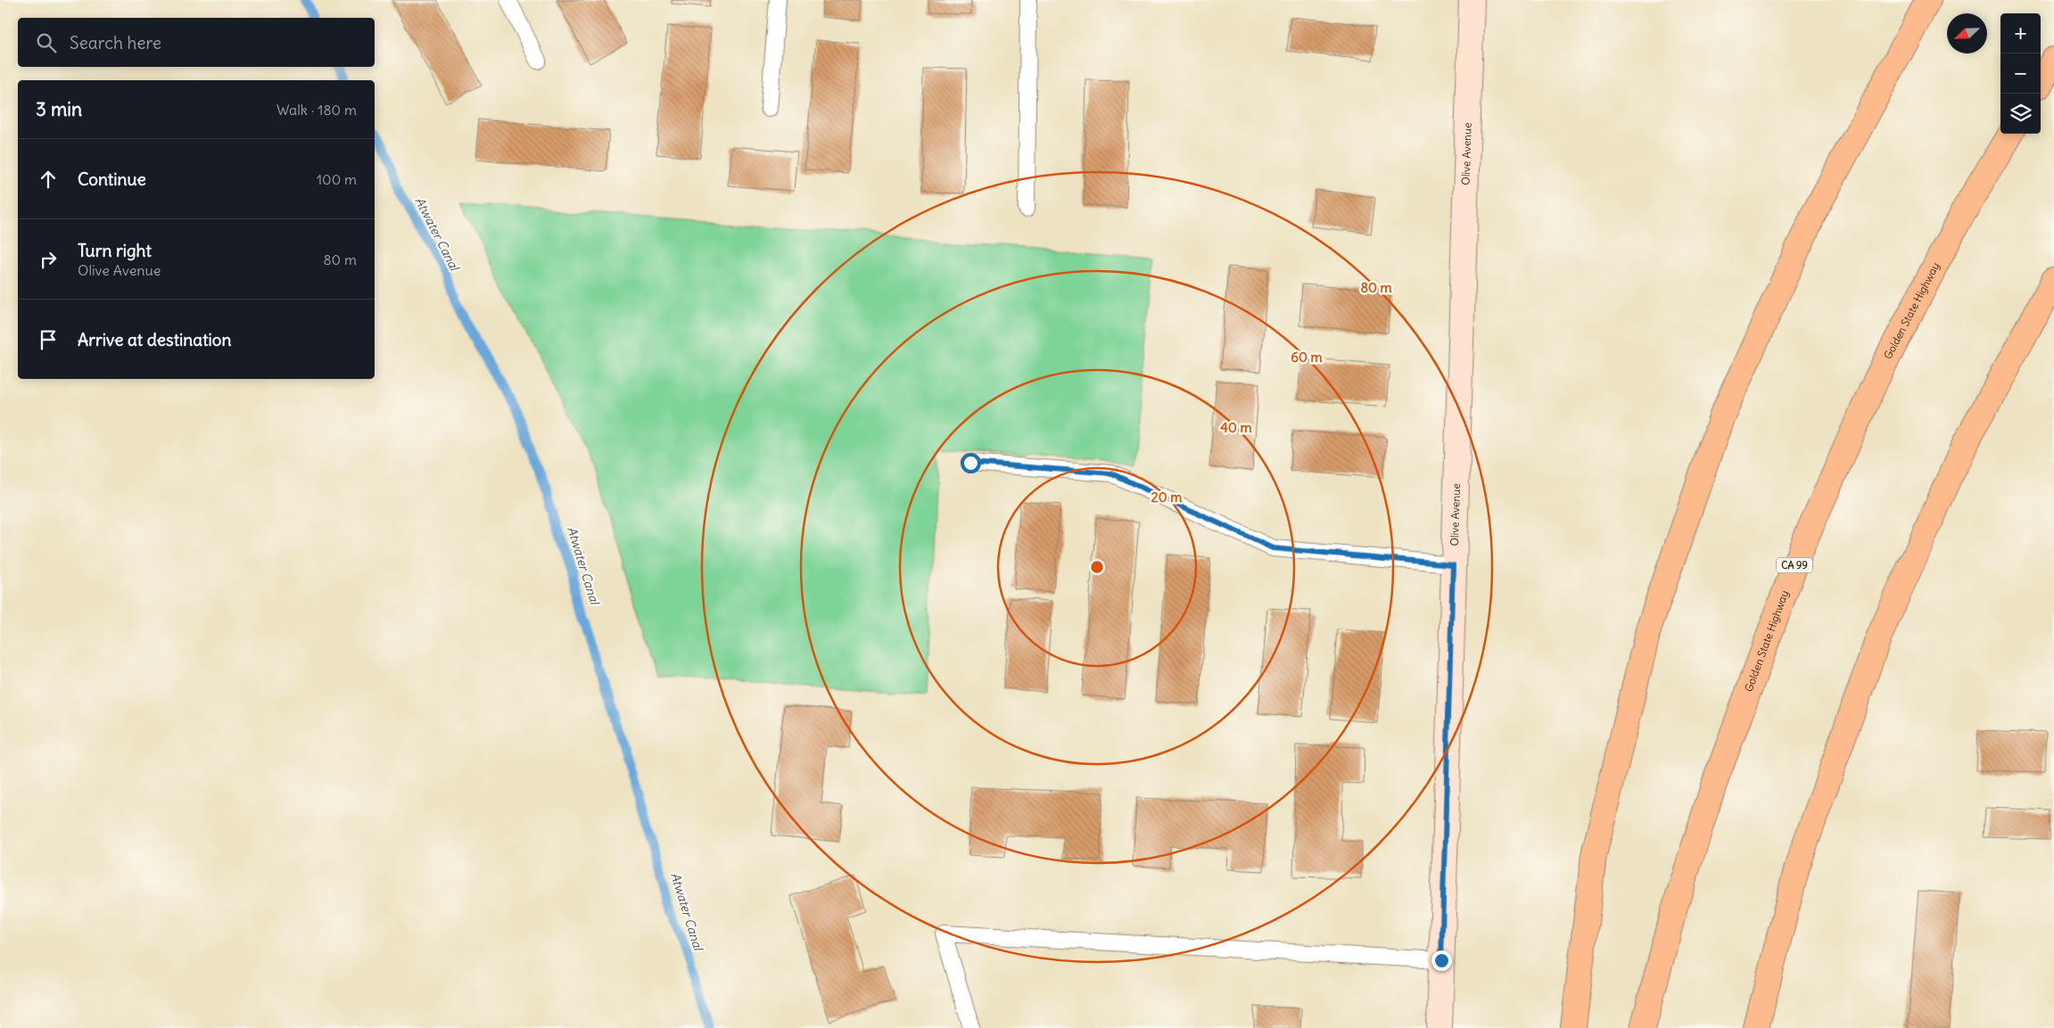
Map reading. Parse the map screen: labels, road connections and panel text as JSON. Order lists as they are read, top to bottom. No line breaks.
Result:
{"streets":{"highway":["Golden State Highway","CA 99"],"main road":["Olive Avenue"]},"water":["Atwater Canal"],"north":"bottom left","page":{"map_buttons":["+","−"],"search":"Search here","heading":["3 min","Walk · 180 m"],"list":[["Continue","100 m"],["Turn right","Olive Avenue","80 m"],"Arrive at destination"]},"rings":["80 m","60 m","40 m","20 m"]}
